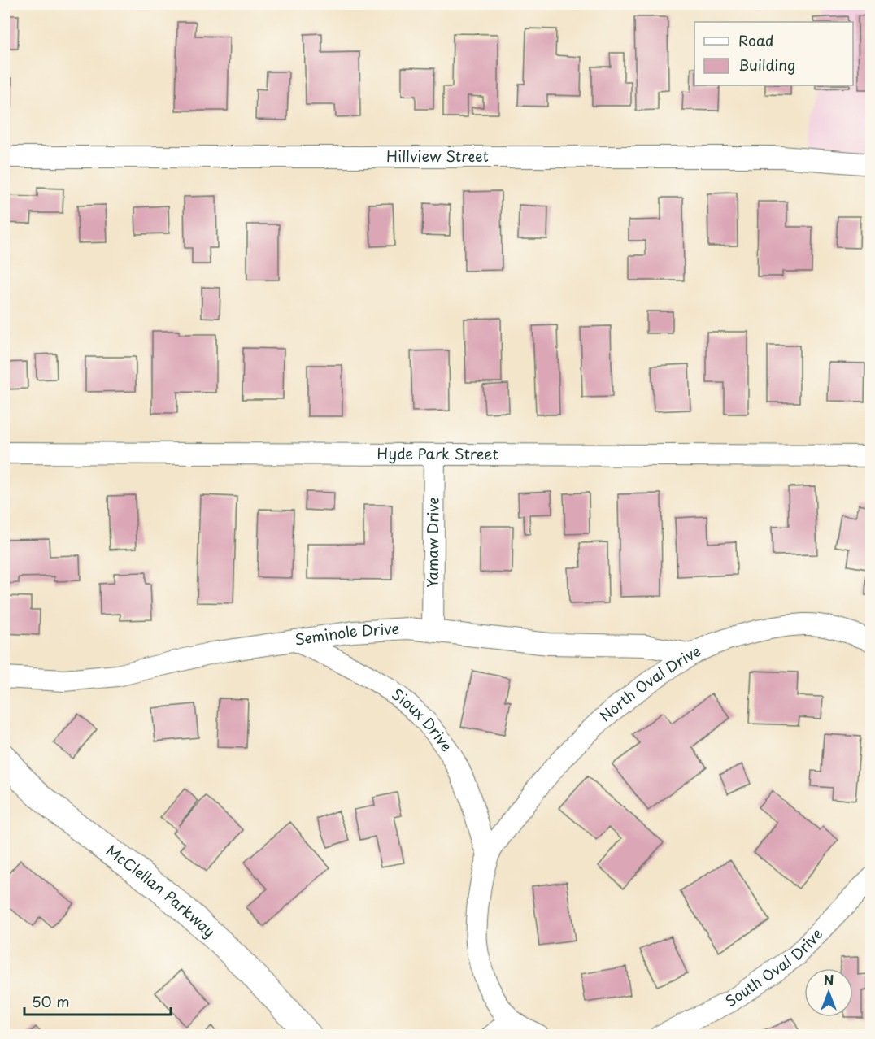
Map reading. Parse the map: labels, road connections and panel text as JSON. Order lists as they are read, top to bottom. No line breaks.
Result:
{"streets":{"street":["Hillview Street","Hyde Park Street","Yamaw Drive","Seminole Drive","North Oval Drive","Sioux Drive","McClellan Parkway","South Oval Drive"]},"crossings":[["Hyde Park Street","Yamaw Drive"],["Yamaw Drive","Seminole Drive"],["Seminole Drive","North Oval Drive"],["Seminole Drive","Sioux Drive"],["North Oval Drive","Sioux Drive"]],"legend":["Road","Building"],"scale_bar":"50 m","north":"top"}
